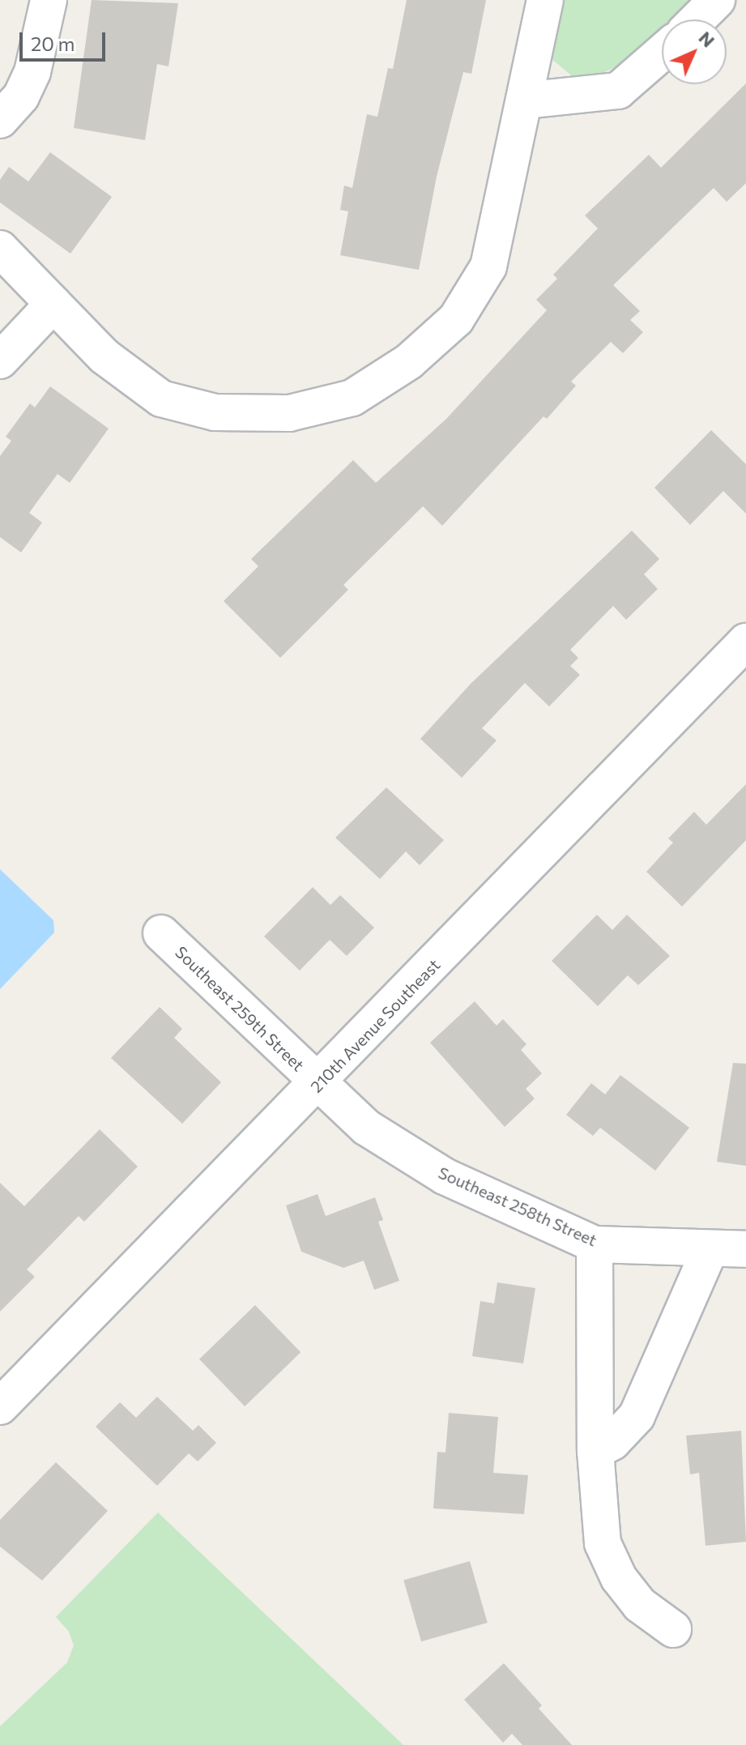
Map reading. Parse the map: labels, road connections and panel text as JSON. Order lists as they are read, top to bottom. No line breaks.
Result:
{"streets":{"street":["Southeast 259th Street","210th Avenue Southeast","Southeast 258th Street"]},"crossings":[["Southeast 259th Street","210th Avenue Southeast"],["Southeast 259th Street","Southeast 258th Street"],["210th Avenue Southeast","Southeast 258th Street"]],"scale_bar":"20 m","north":"top right"}
